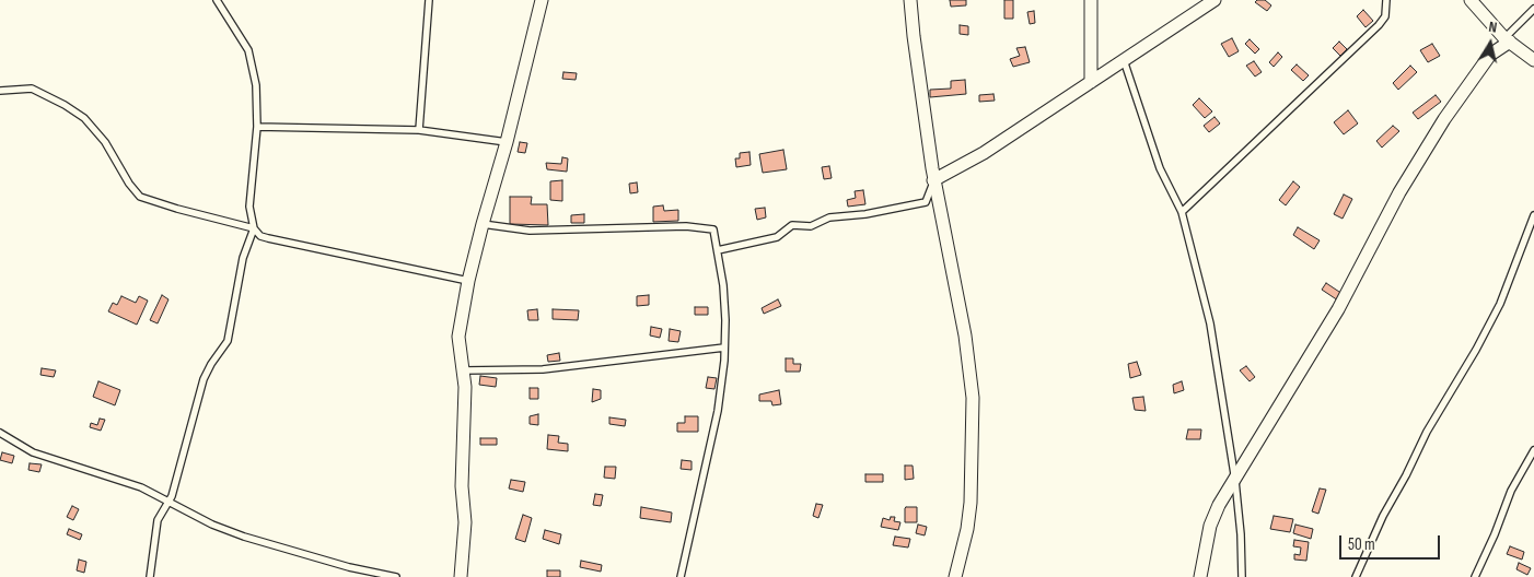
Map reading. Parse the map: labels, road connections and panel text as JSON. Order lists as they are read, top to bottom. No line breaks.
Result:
{"scale_bar":"50 m","north":"top"}
